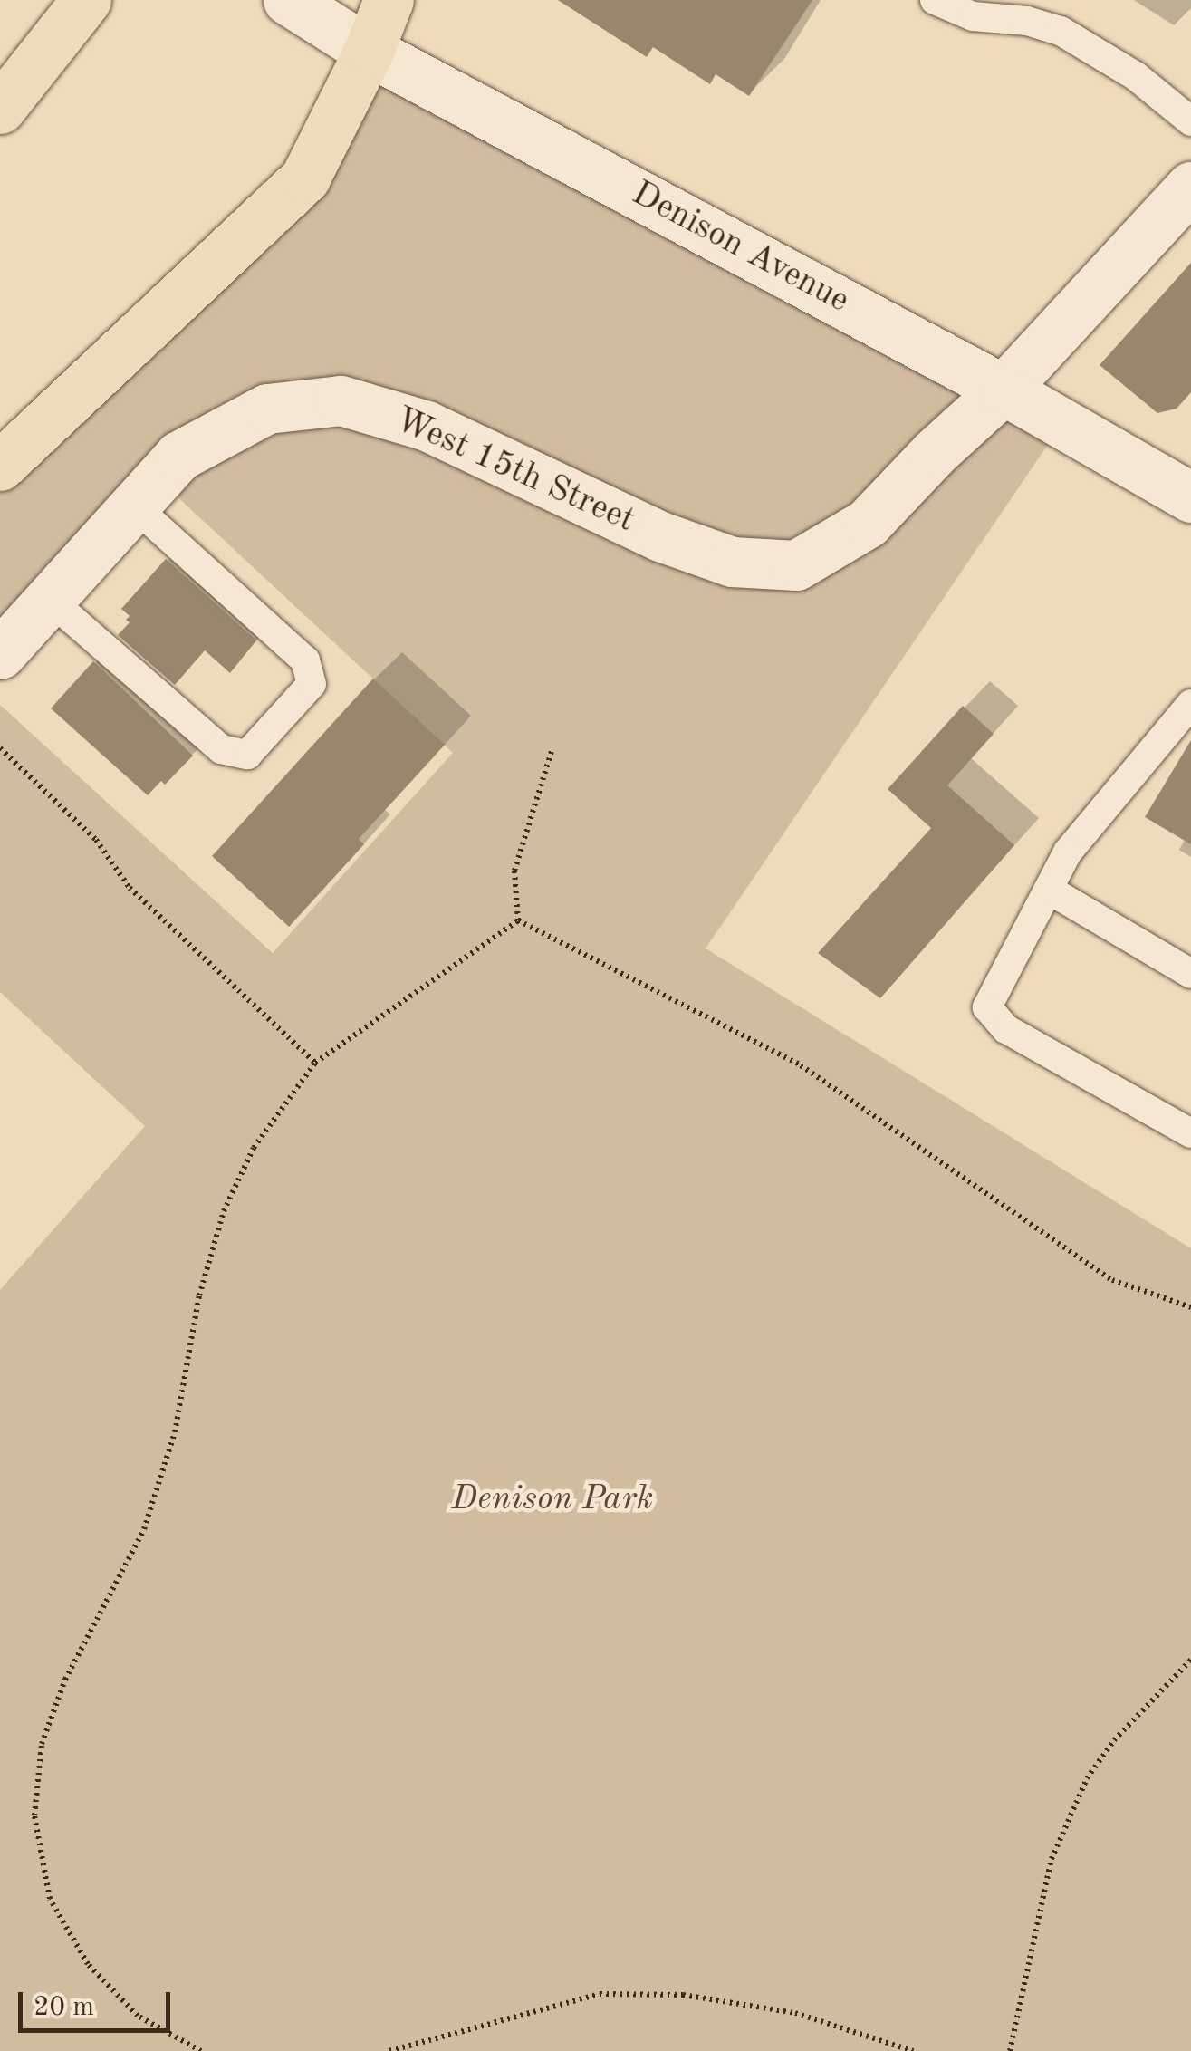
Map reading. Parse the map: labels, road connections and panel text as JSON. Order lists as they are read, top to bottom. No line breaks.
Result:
{"streets":{"street":["Denison Avenue","West 15th Street"]},"crossings":[["Denison Avenue","West 15th Street"]],"parks":["Denison Park"],"scale_bar":"20 m"}
